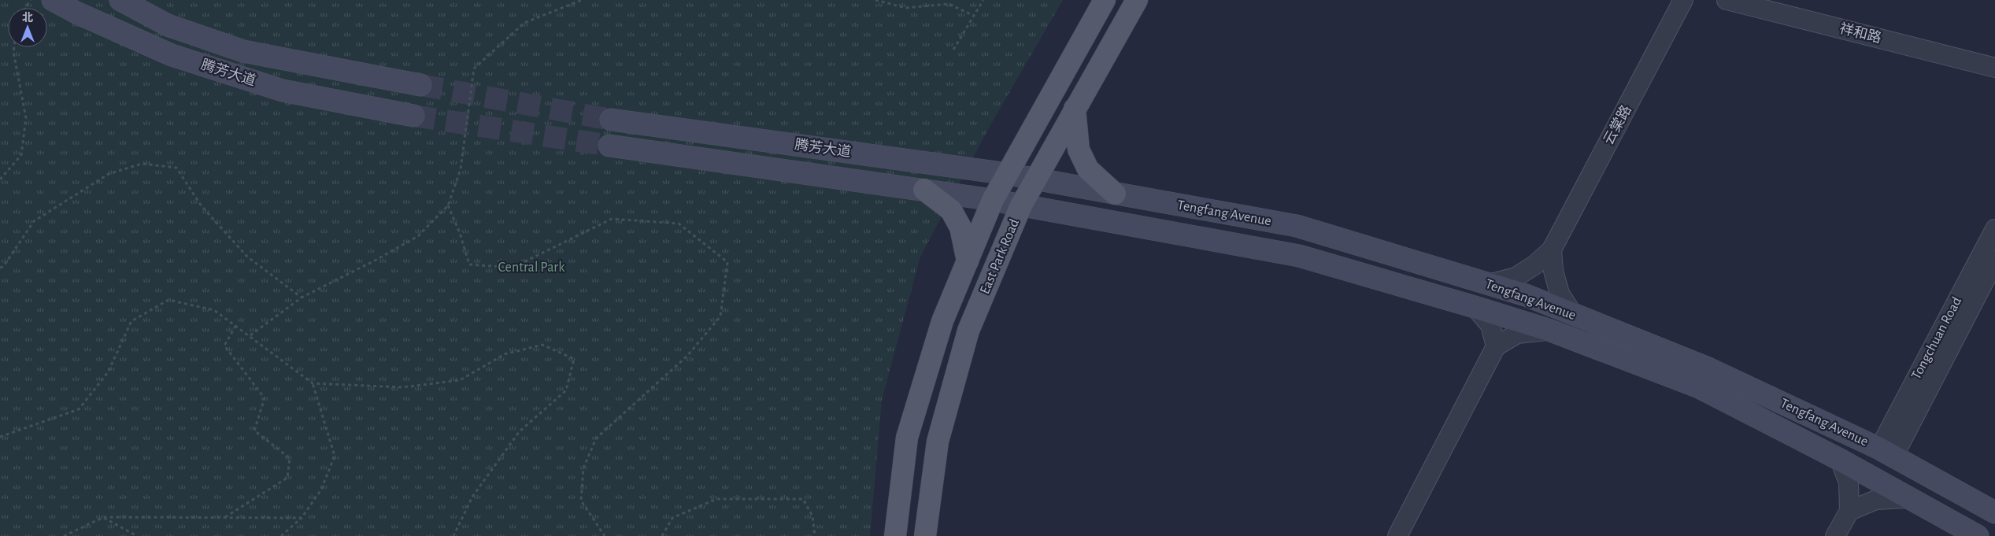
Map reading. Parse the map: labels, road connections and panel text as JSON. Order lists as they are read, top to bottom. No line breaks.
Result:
{"streets":{"main road":["腾芳大道","Tengfang Avenue","East Park Road"],"street":["祥和路","云棠路","Tongchuan Road"]},"crossings":[["腾芳大道","Tengfang Avenue"],["腾芳大道","East Park Road"],["Tengfang Avenue","East Park Road"],["Tengfang Avenue","Tongchuan Road"]],"parks":["Central Park"],"north":"top"}
